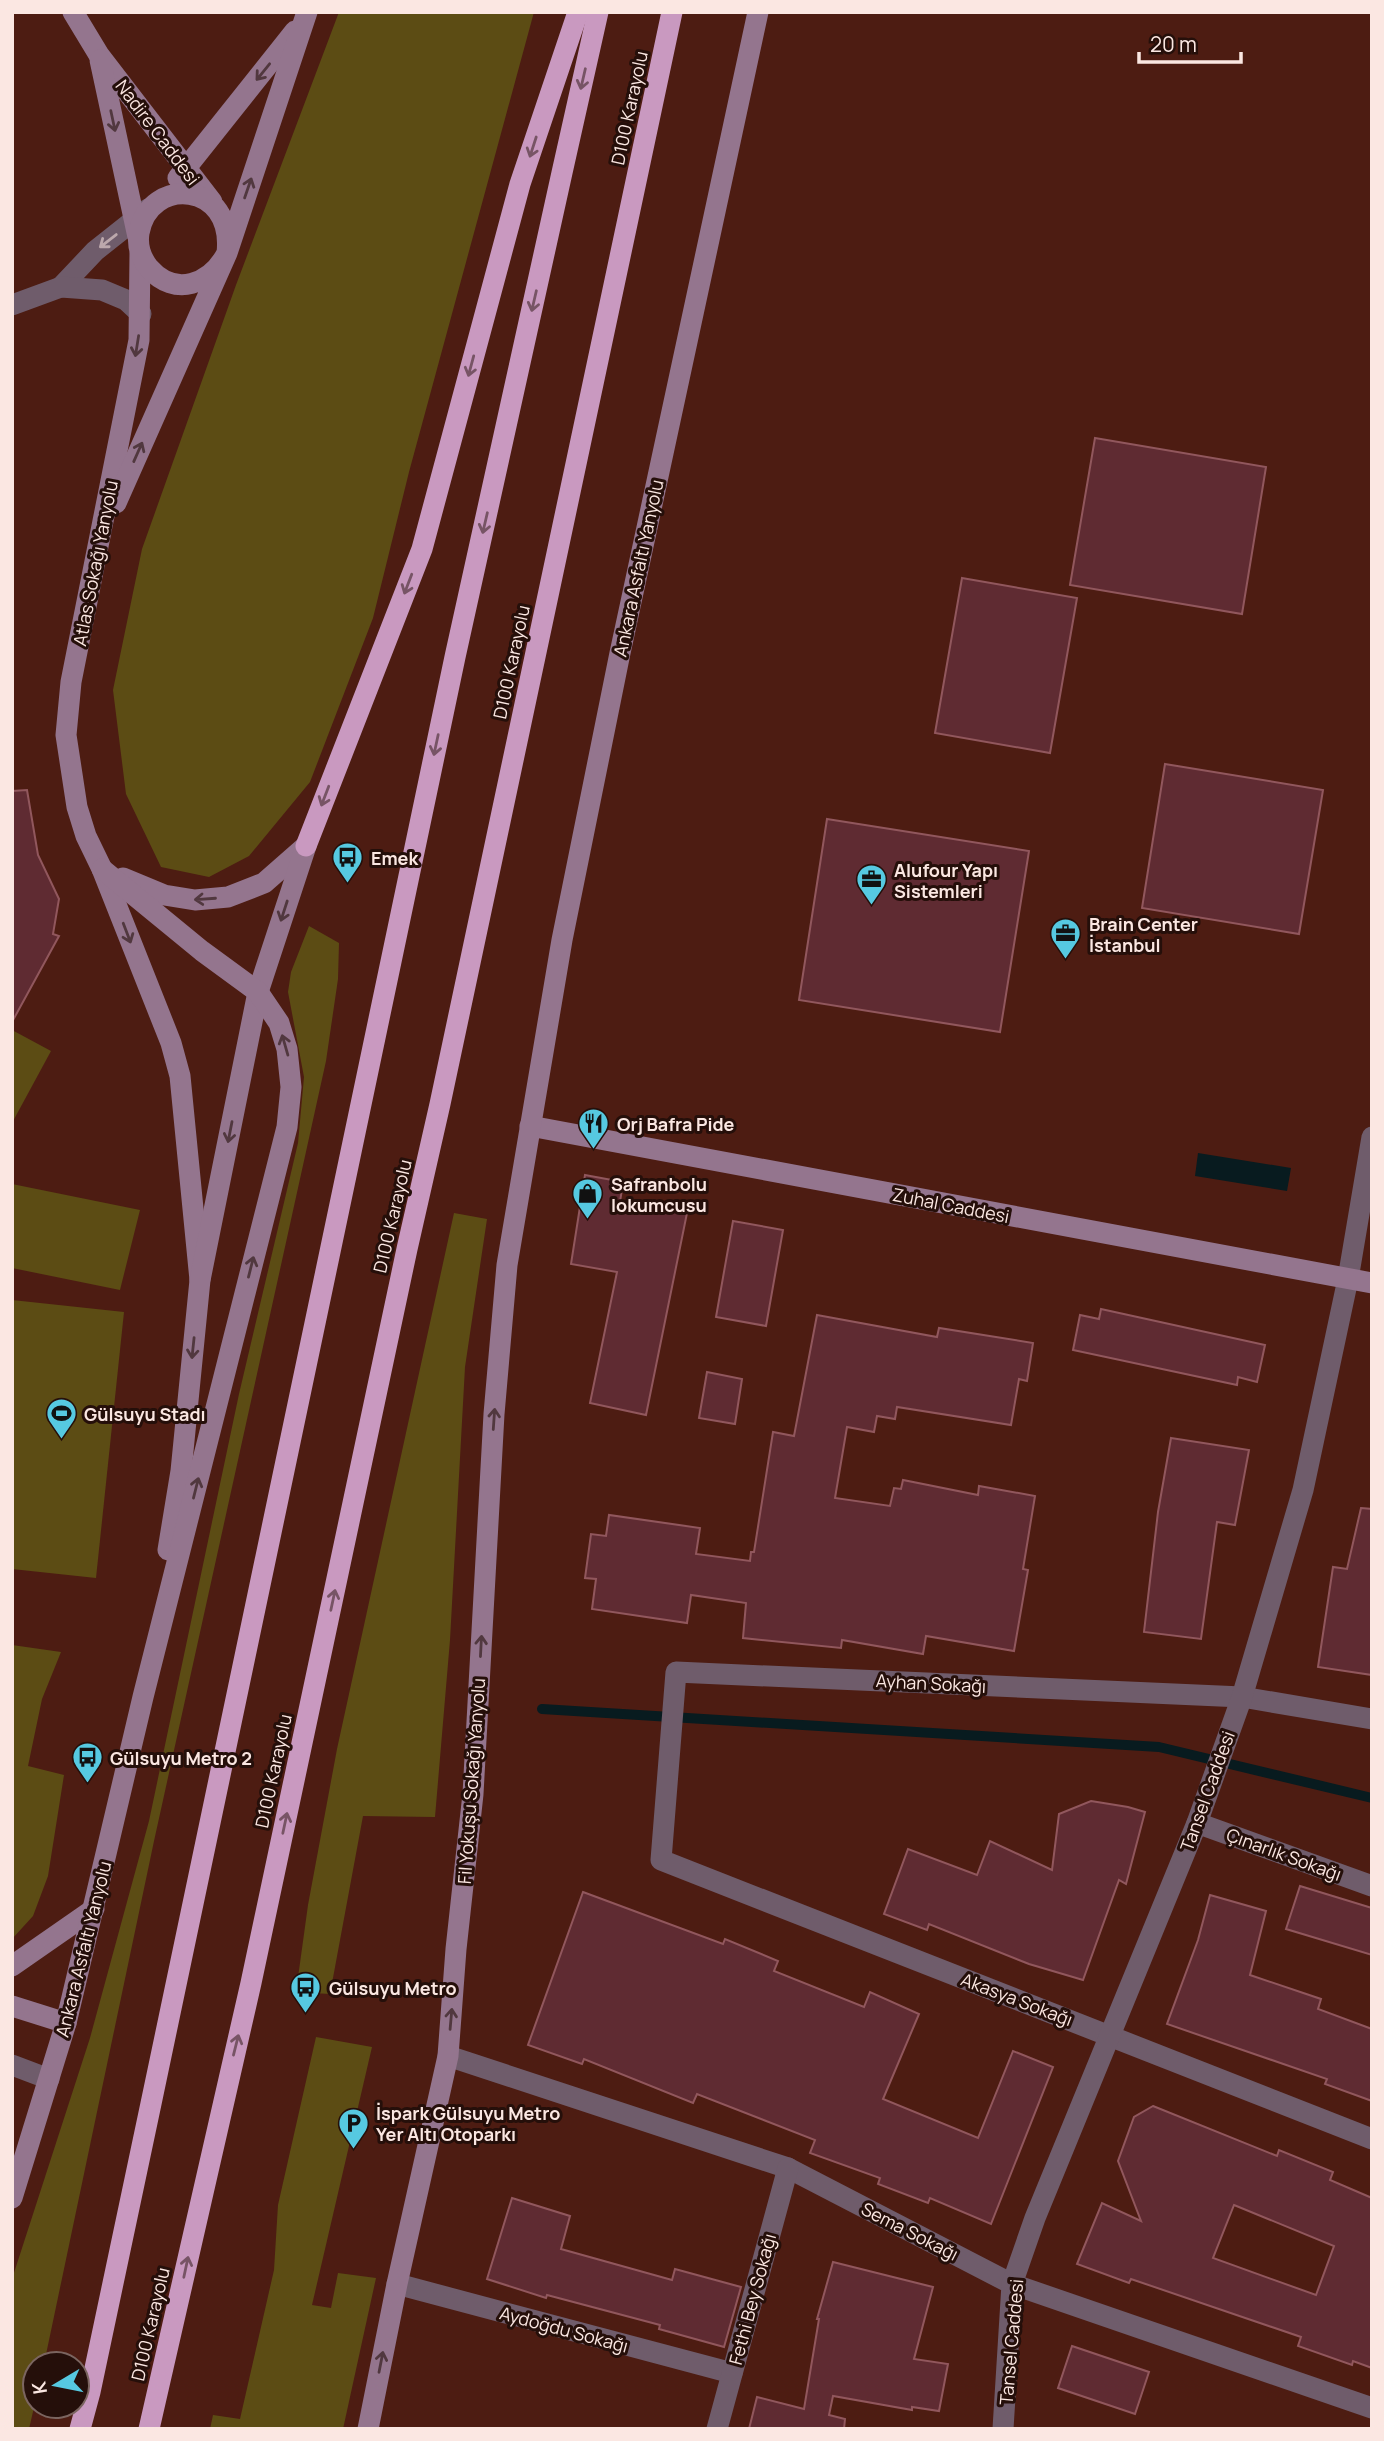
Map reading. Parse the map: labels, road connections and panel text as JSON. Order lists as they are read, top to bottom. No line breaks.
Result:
{"streets":{"highway":["D100 Karayolu"],"main road":["Nadire Caddesi","Atlas Sokağı Yanyolu","Ankara Asfaltı Yanyolu","Zuhal Caddesi","Fil Yokuşu Sokağı Yanyolu"],"street":["Ayhan Sokağı","Tansel Caddesi","Çınarlık Sokağı","Akasya Sokağı","Sema Sokağı","Fethi Bey Sokağı","Aydoğdu Sokağı"]},"crossings":[["Nadire Caddesi","Atlas Sokağı Yanyolu"],["Ankara Asfaltı Yanyolu","Zuhal Caddesi"],["Ankara Asfaltı Yanyolu","Fil Yokuşu Sokağı Yanyolu"],["Zuhal Caddesi","Fil Yokuşu Sokağı Yanyolu"],["Zuhal Caddesi","Tansel Caddesi"],["Ayhan Sokağı","Tansel Caddesi"],["Ayhan Sokağı","Akasya Sokağı"],["Fil Yokuşu Sokağı Yanyolu","Sema Sokağı"],["Fil Yokuşu Sokağı Yanyolu","Aydoğdu Sokağı"],["Tansel Caddesi","Çınarlık Sokağı"],["Tansel Caddesi","Akasya Sokağı"],["Tansel Caddesi","Sema Sokağı"],["Sema Sokağı","Fethi Bey Sokağı"],["Fethi Bey Sokağı","Aydoğdu Sokağı"]],"one_way":["Fil Yokuşu Sokağı Yanyolu"],"places":{"bus stop":["Emek","Gülsuyu Metro 2","Gülsuyu Metro"],"office":["Alufour Yapı Sistemleri","Brain Center İstanbul"],"restaurant":["Orj Bafra Pide"],"shop":["Safranbolu lokumcusu"],"sports":["Gülsuyu Stadı"],"parking":["İspark Gülsuyu Metro Yer Altı Otoparkı"]},"scale_bar":"20 m","north":"left"}
